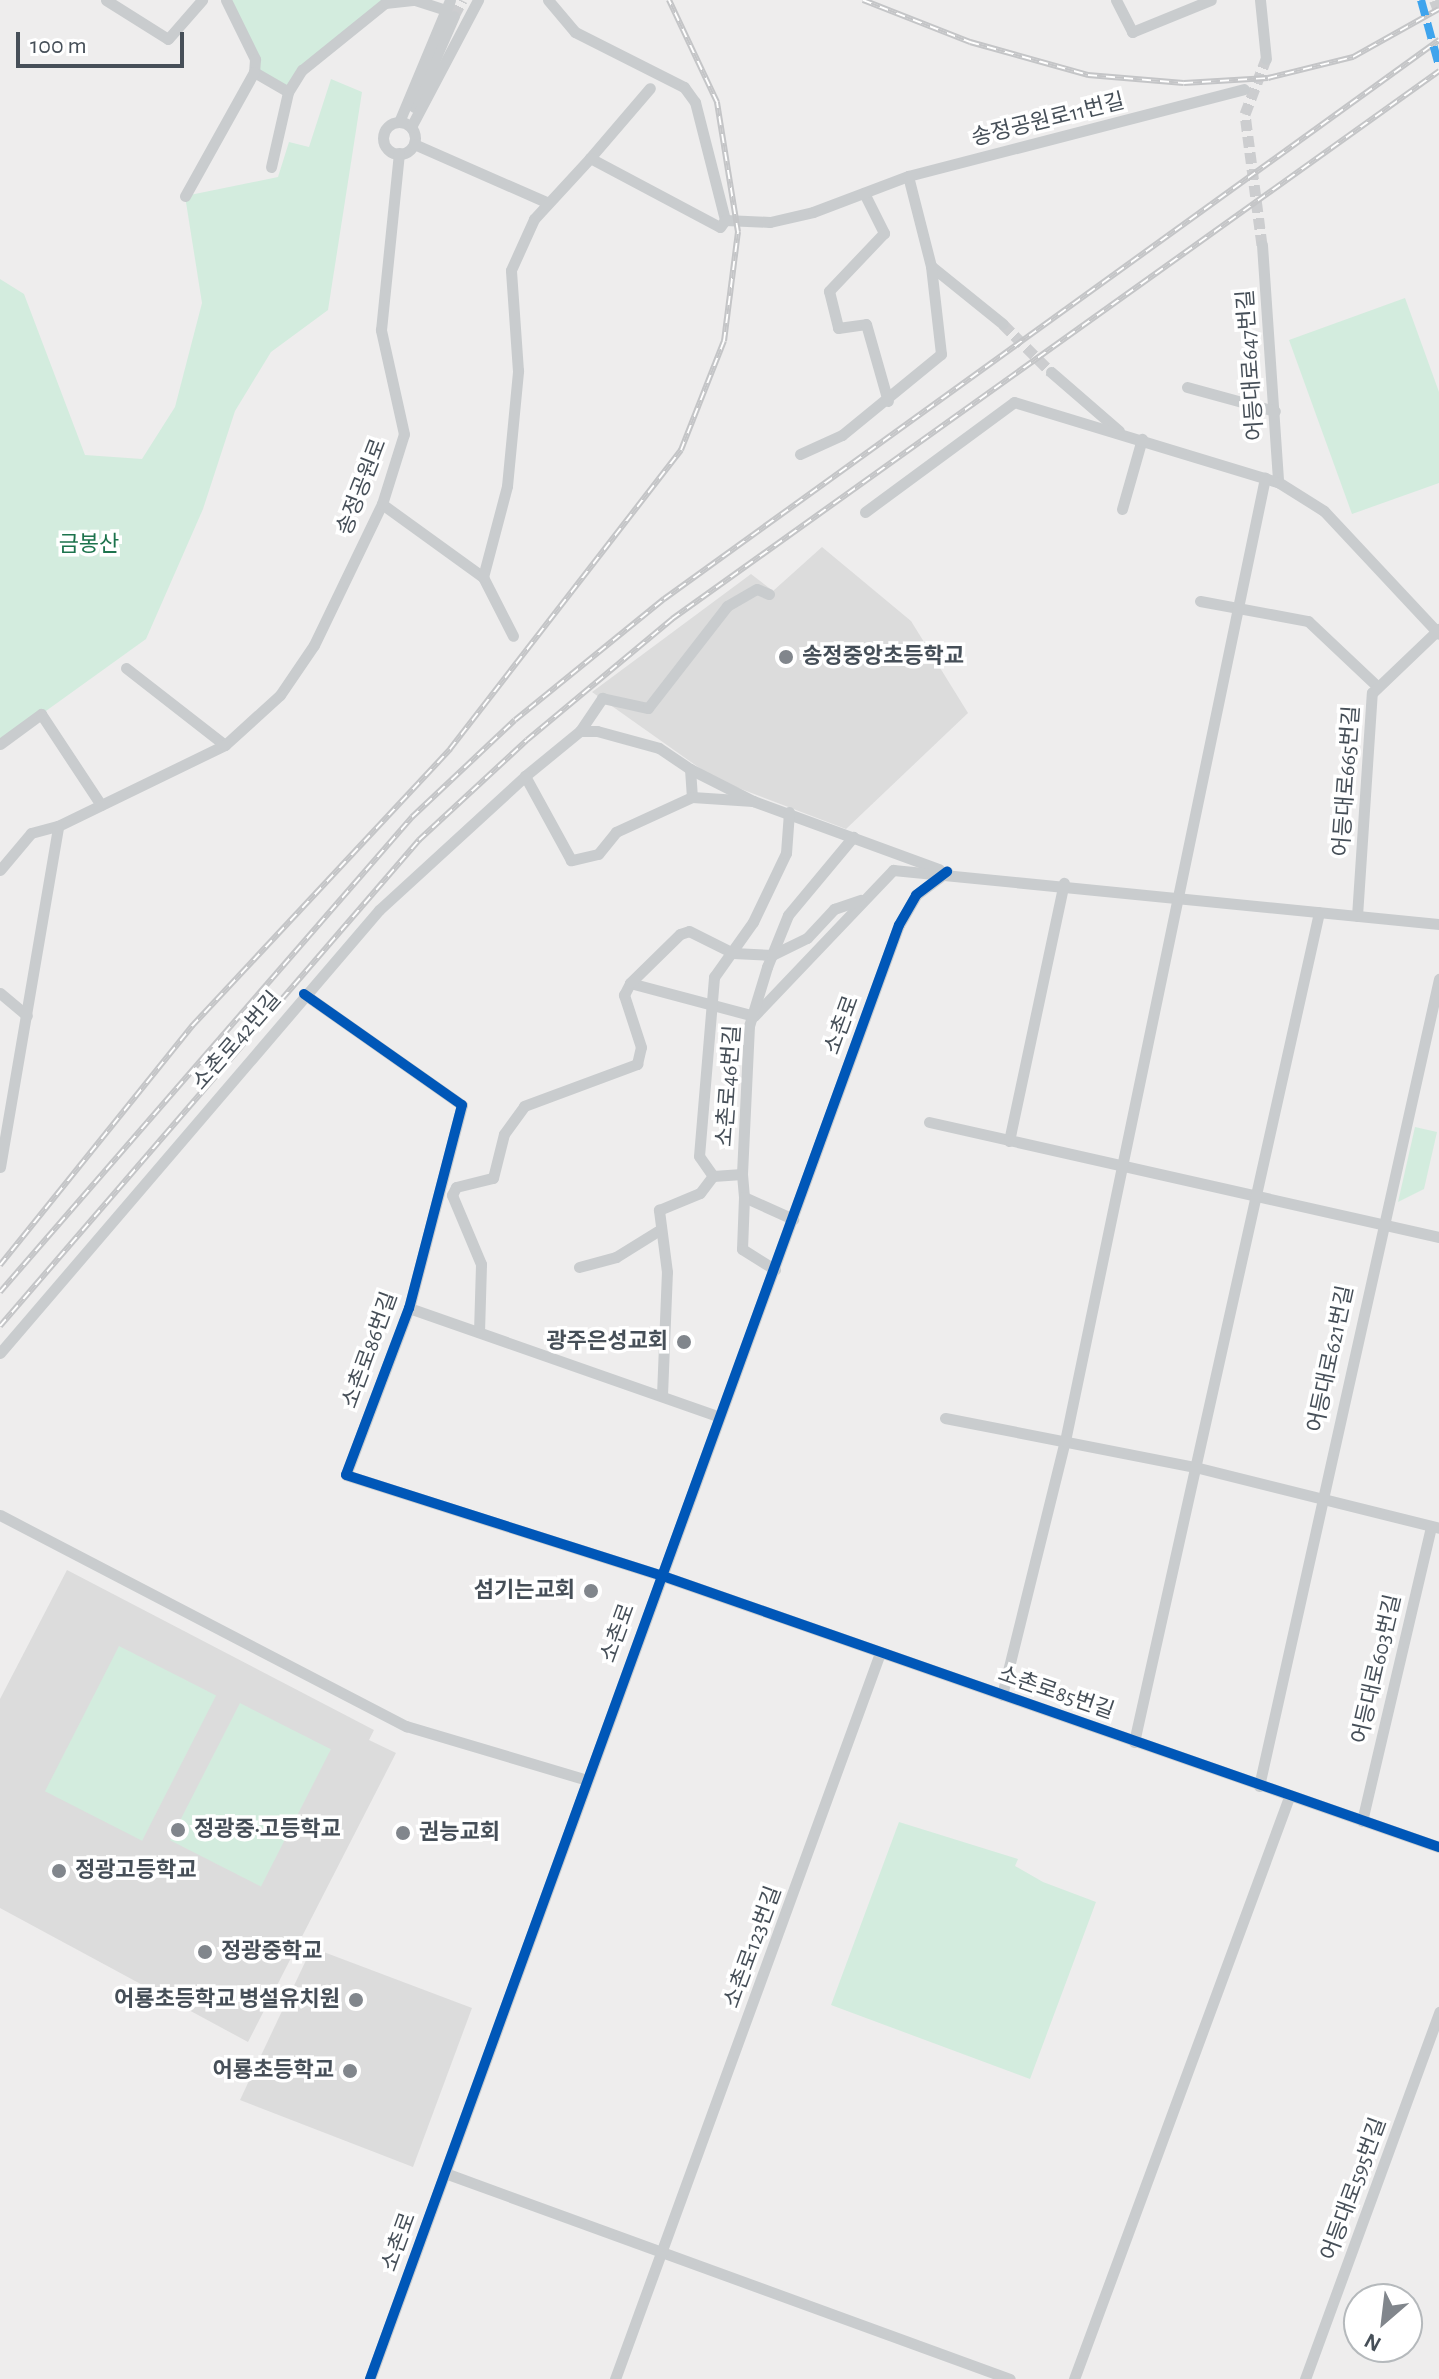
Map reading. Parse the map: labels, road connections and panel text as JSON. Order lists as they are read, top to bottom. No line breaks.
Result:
{"streets":{"street":["송정공원로11번길","어등대로647번길","송정공원로","어등대로665번길","소촌로","소촌로42번길","소촌로46번길","소촌로86번길","어등대로621번길","어등대로603번길","소촌로85번길","소촌로123번길","어등대로595번길"]},"crossings":[["어등대로647번길","어등대로665번길"],["소촌로","소촌로46번길"],["소촌로","소촌로86번길"],["소촌로","소촌로85번길"],["소촌로42번길","소촌로86번길"],["소촌로86번길","소촌로85번길"],["어등대로621번길","어등대로603번길"],["어등대로621번길","소촌로85번길"],["어등대로603번길","소촌로85번길"],["소촌로85번길","소촌로123번길"]],"parks":["금봉산"],"places":["송정중앙초등학교","광주은성교회","섬기는교회","정광중·고등학교","권능교회","정광고등학교","정광중학교","어룡초등학교 병설유치원","어룡초등학교"],"scale_bar":"100 m","north":"bottom left"}
